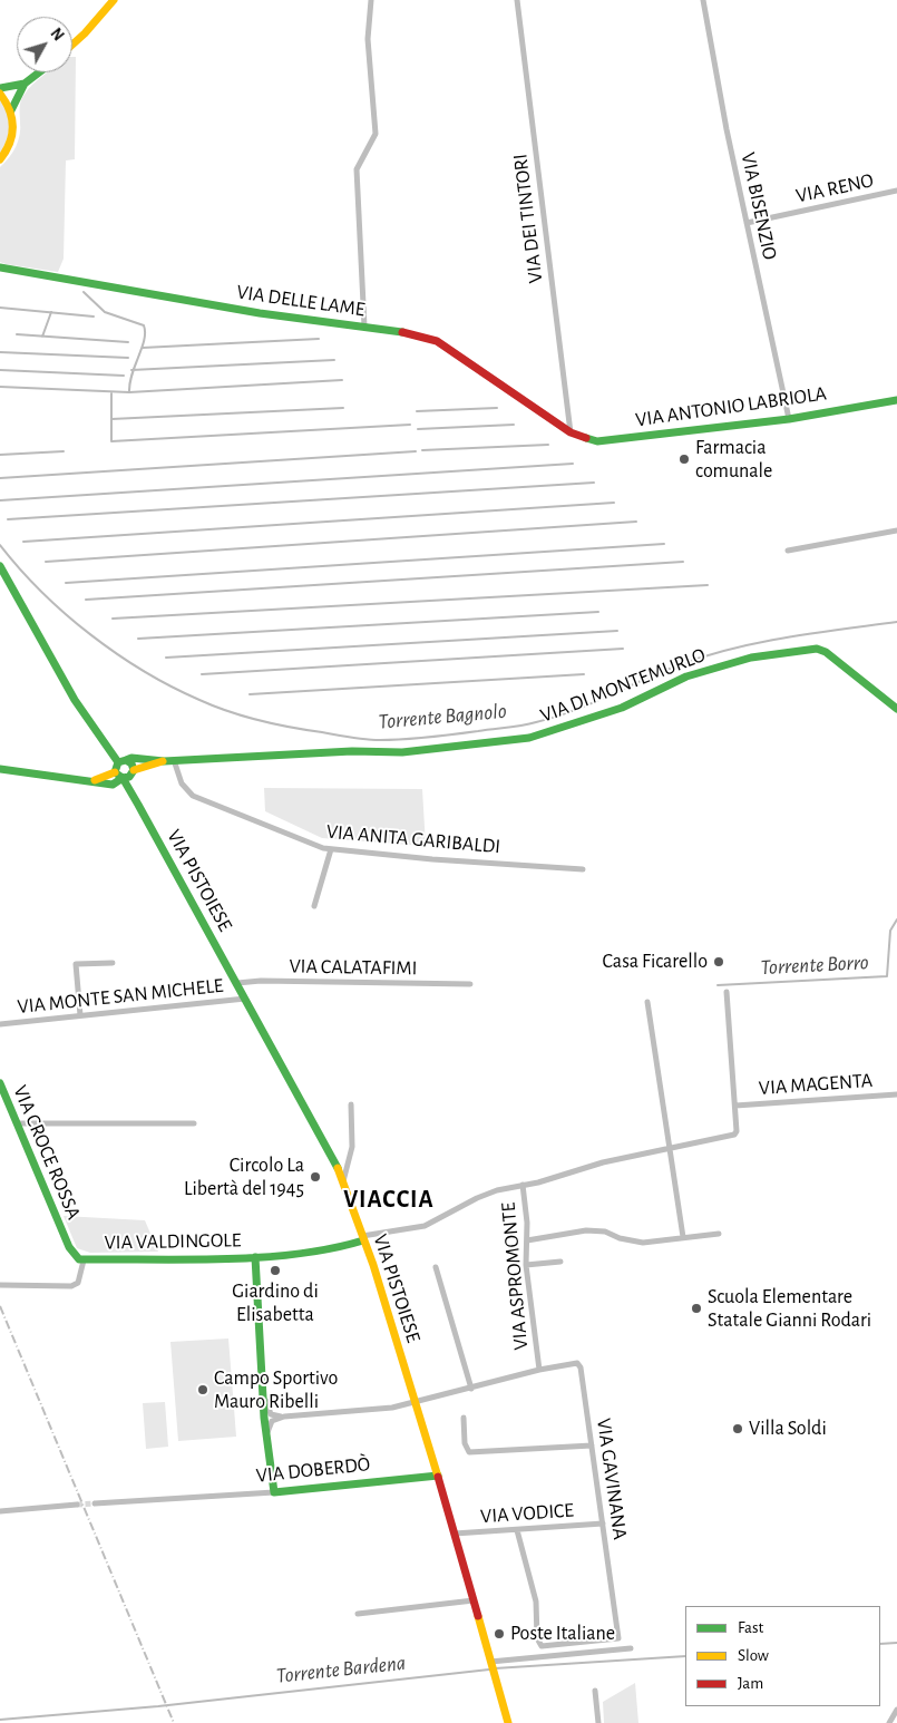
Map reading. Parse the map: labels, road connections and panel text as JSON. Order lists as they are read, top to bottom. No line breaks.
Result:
{"streets":{"street":["VIA RENO","VIA BISENZIO","VIA DEI TINTORI","VIA DELLE LAME","VIA ANTONIO LABRIOLA","VIA DI MONTEMURLO","VIA ANITA GARIBALDI","VIA PISTOIESE","VIA CALATAFIMI","VIA MONTE SAN MICHELE","VIA MAGENTA","VIA CROCE ROSSA","VIA VALDINGOLE","VIA ASPROMONTE","VIA DOBERDÒ","VIA GAVINANA","VIA VODICE"]},"crossings":[["VIA RENO","VIA BISENZIO"],["VIA BISENZIO","VIA ANTONIO LABRIOLA"],["VIA DEI TINTORI","VIA DELLE LAME"],["VIA DEI TINTORI","VIA ANTONIO LABRIOLA"],["VIA DELLE LAME","VIA ANTONIO LABRIOLA"],["VIA DI MONTEMURLO","VIA ANITA GARIBALDI"],["VIA DI MONTEMURLO","VIA PISTOIESE"],["VIA PISTOIESE","VIA CALATAFIMI"],["VIA PISTOIESE","VIA MONTE SAN MICHELE"],["VIA PISTOIESE","VIA VALDINGOLE"],["VIA PISTOIESE","VIA ASPROMONTE"],["VIA PISTOIESE","VIA DOBERDÒ"],["VIA PISTOIESE","VIA VODICE"],["VIA CROCE ROSSA","VIA VALDINGOLE"],["VIA ASPROMONTE","VIA GAVINANA"],["VIA GAVINANA","VIA VODICE"]],"districts":["VIACCIA"],"water":["Torrente Bagnolo","Torrente Borro","Torrente Bardena"],"places":["Farmacia comunale","Casa Ficarello","Circolo La Libertà del 1945","Giardino di Elisabetta","Scuola Elementare Statale Gianni Rodari","Campo Sportivo Mauro Ribelli","Villa Soldi","Poste Italiane"],"legend":["Fast","Slow","Jam"],"north":"top right"}
